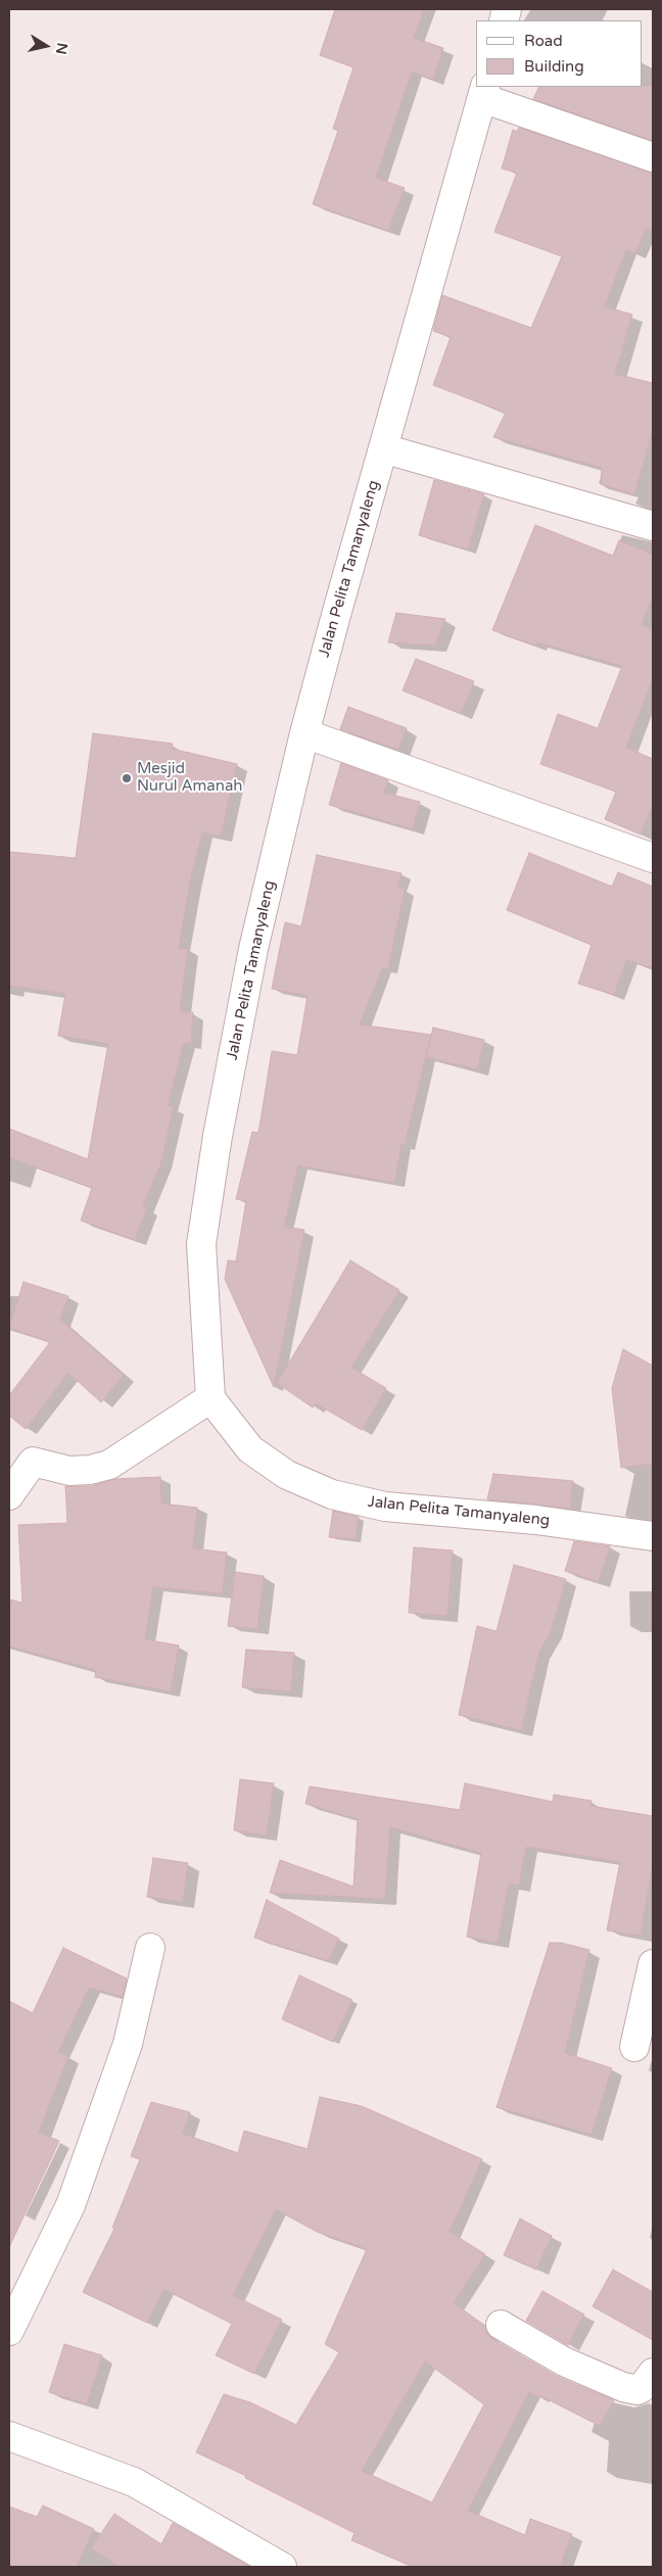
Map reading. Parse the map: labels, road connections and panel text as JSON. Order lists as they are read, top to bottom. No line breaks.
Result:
{"streets":{"street":["Jalan Pelita Tamanyaleng"]},"places":["Mesjid Nurul Amanah"],"legend":["Road","Building"],"north":"right"}
